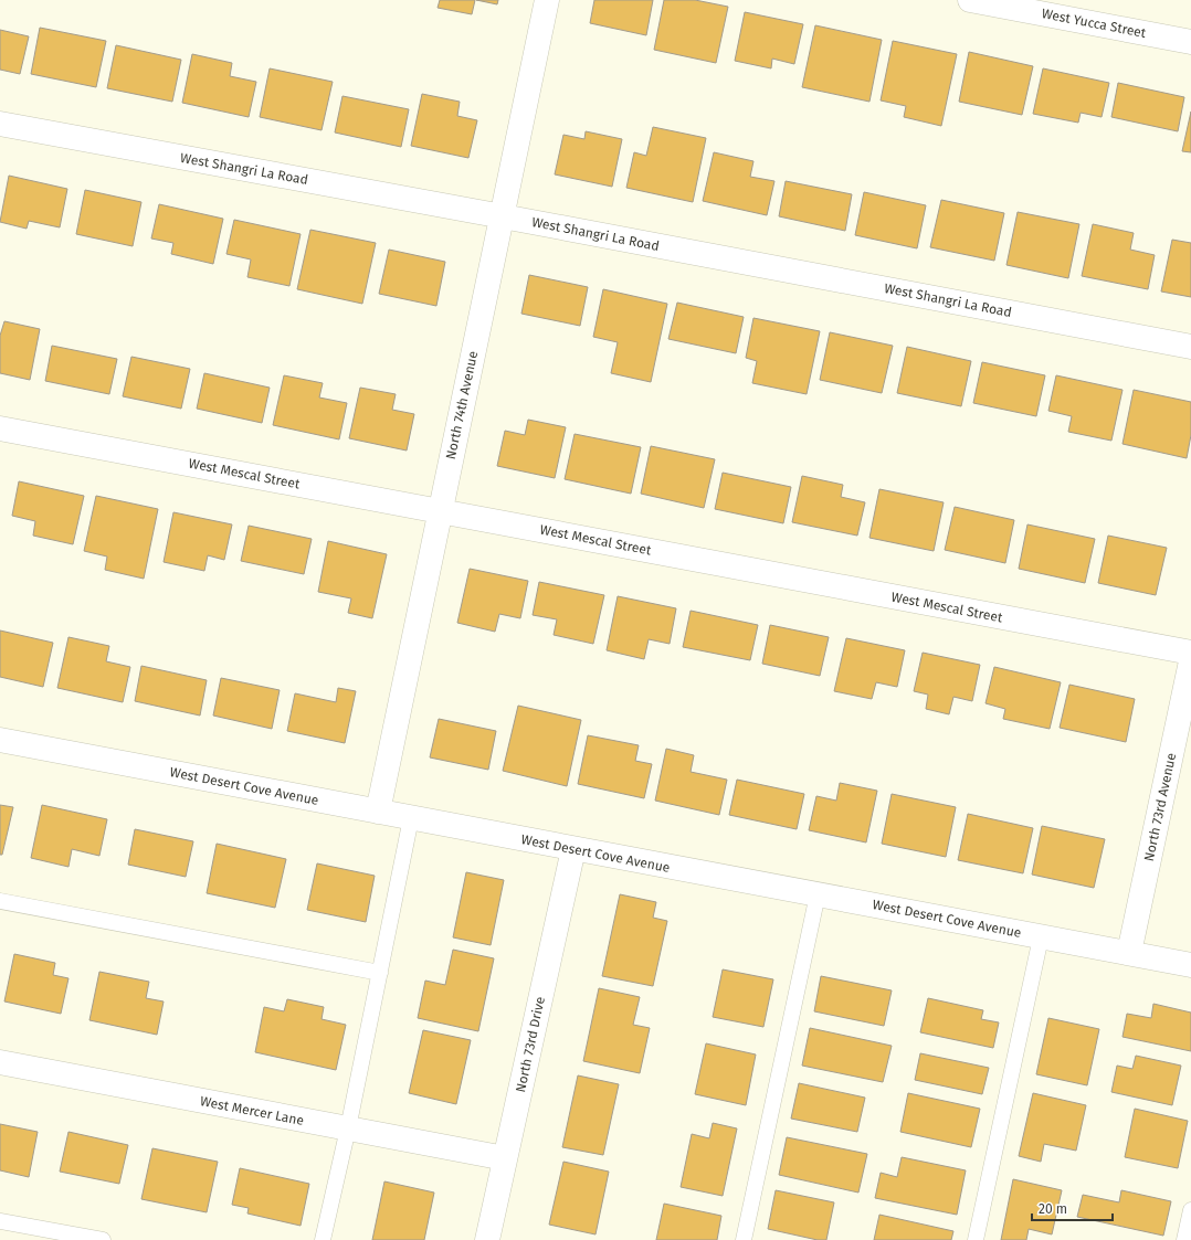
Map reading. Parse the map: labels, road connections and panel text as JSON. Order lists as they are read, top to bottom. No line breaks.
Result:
{"streets":{"street":["West Yucca Street","West Shangri La Road","North 74th Avenue","West Mescal Street","West Desert Cove Avenue","North 73rd Avenue","North 73rd Drive","West Mercer Lane"]},"crossings":[["West Shangri La Road","North 74th Avenue"],["North 74th Avenue","West Mescal Street"],["North 74th Avenue","West Desert Cove Avenue"],["West Desert Cove Avenue","North 73rd Avenue"],["West Desert Cove Avenue","North 73rd Drive"],["North 73rd Drive","West Mercer Lane"]],"scale_bar":"20 m"}
